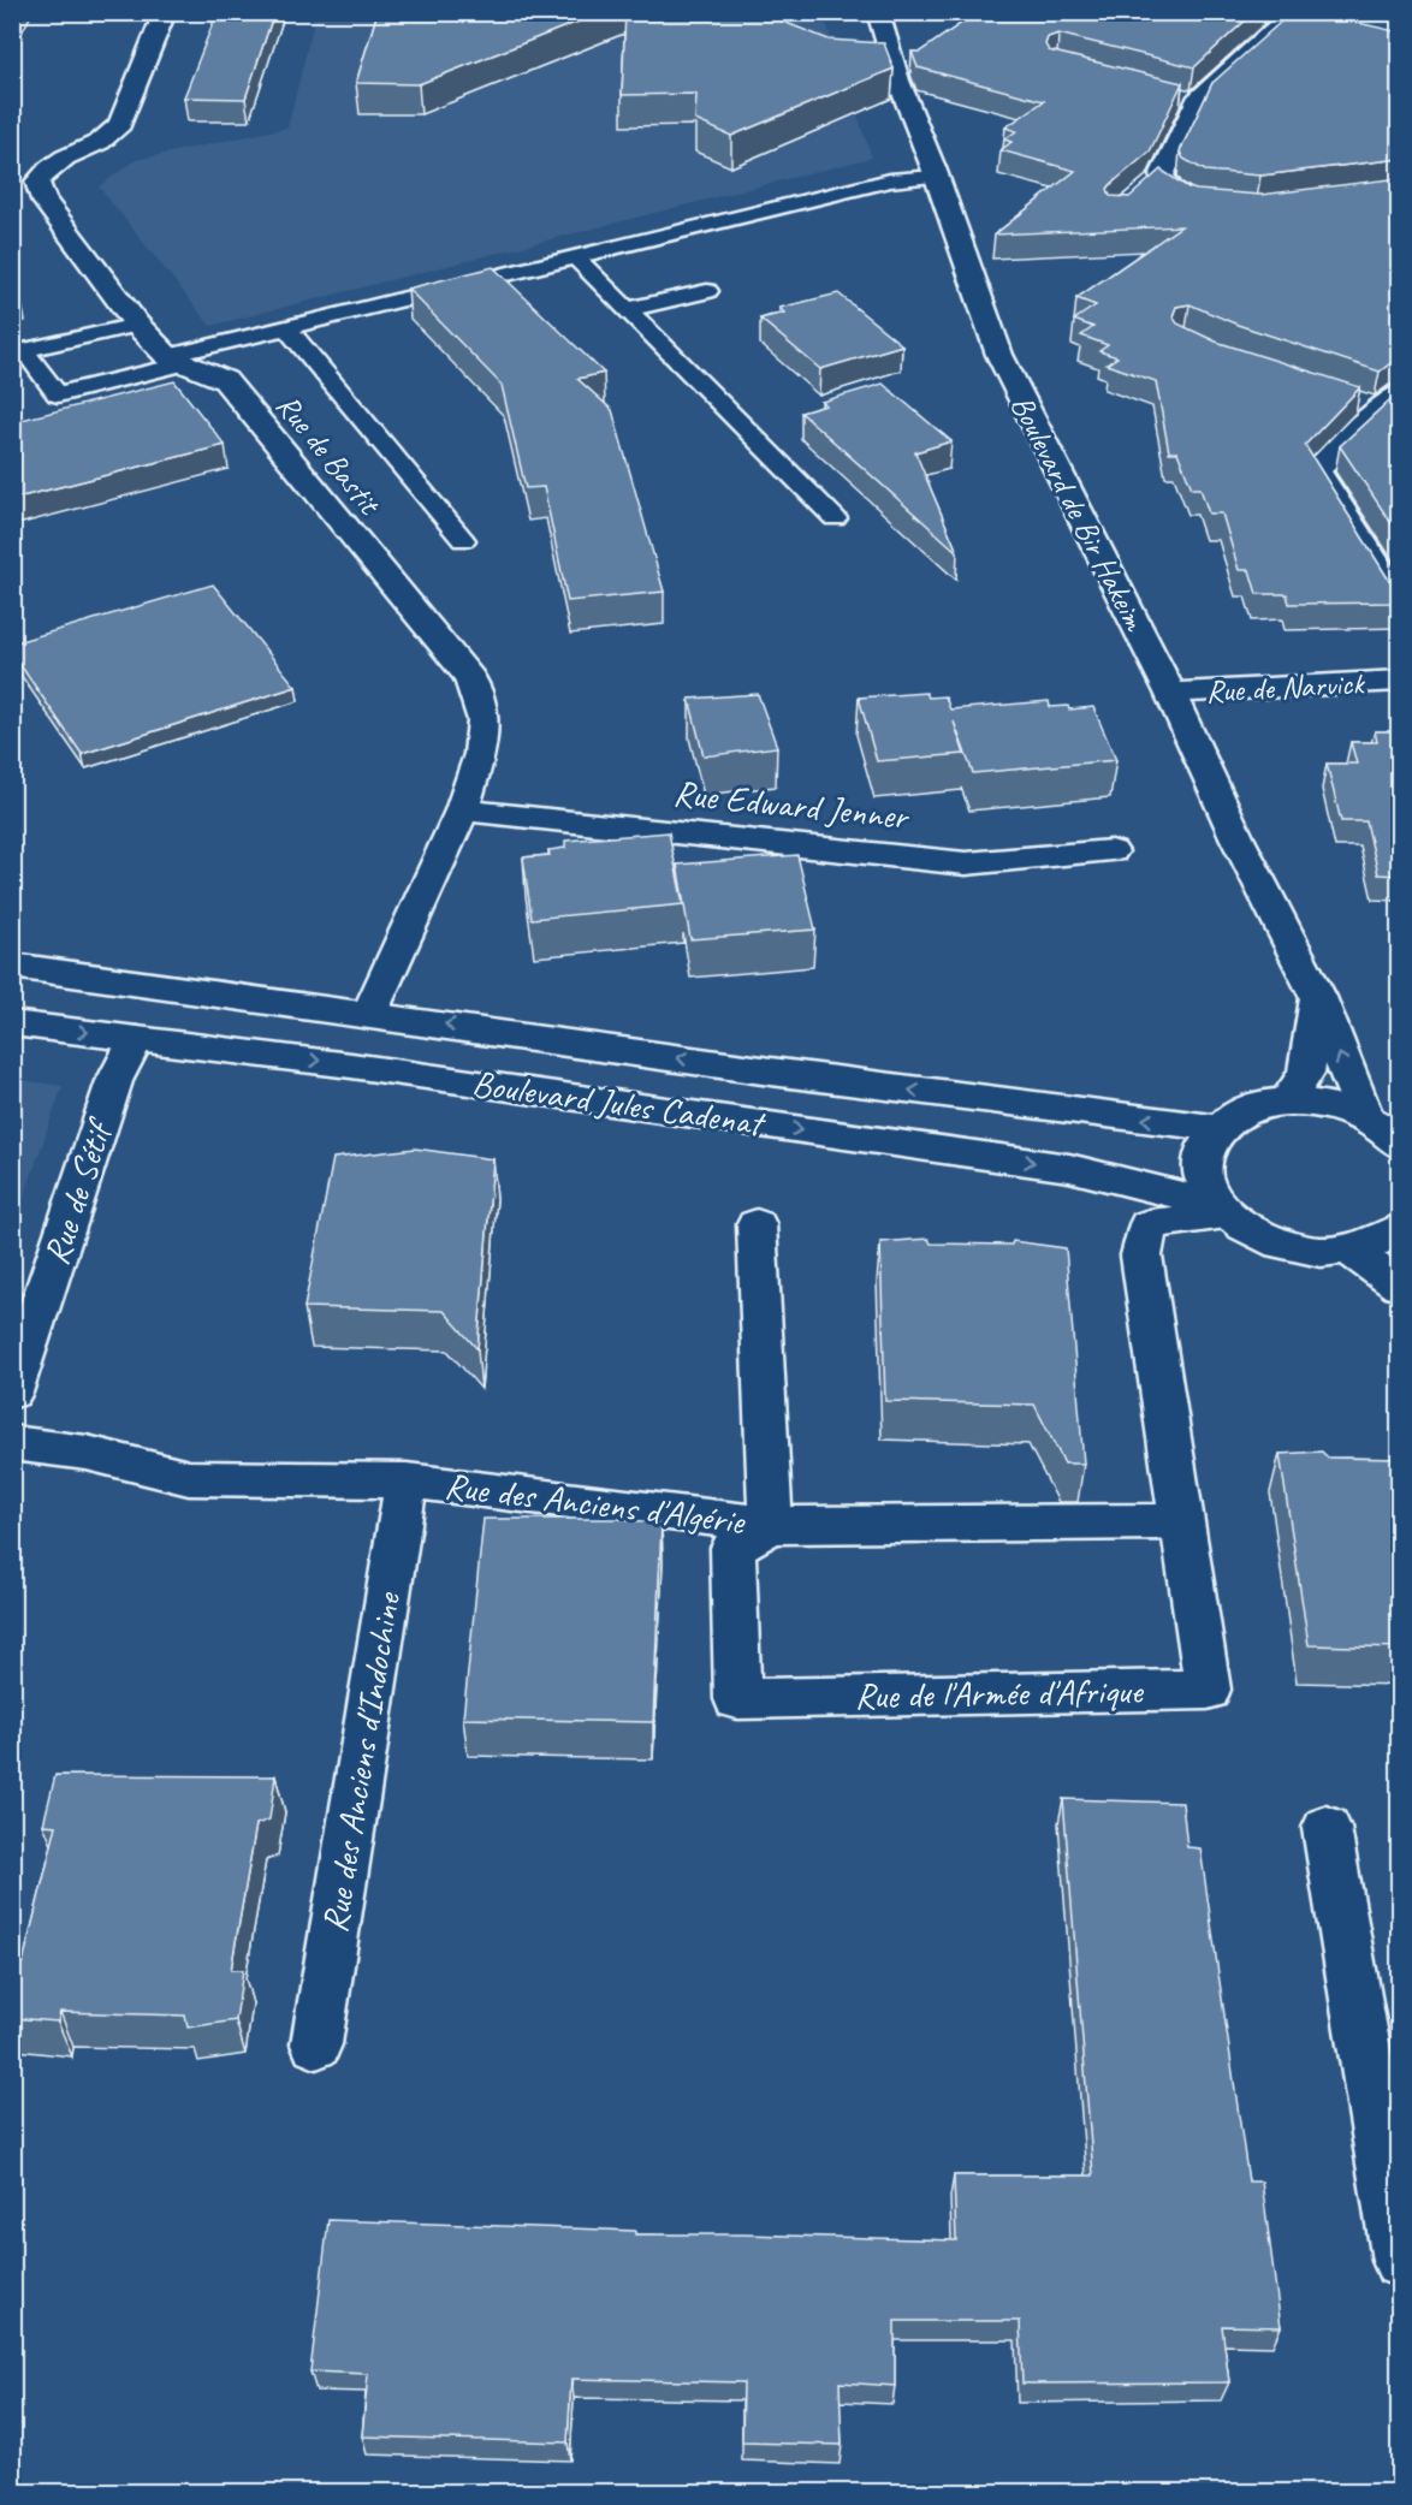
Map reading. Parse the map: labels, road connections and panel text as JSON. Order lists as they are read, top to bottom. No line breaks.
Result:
{"streets":{"street":["Rue de Bastit","Boulevard de Bir Hakeim","Rue de Narvick","Rue Edward Jenner","Boulevard Jules Cadenat","Rue de Sétif","Rue des Anciens d'Algérie","Rue de l'Armée d'Afrique","Rue des Anciens d'Indochine"]},"crossings":[["Rue de Bastit","Rue Edward Jenner"],["Rue de Bastit","Boulevard Jules Cadenat"],["Boulevard de Bir Hakeim","Rue de Narvick"],["Boulevard Jules Cadenat","Rue de Sétif"],["Boulevard Jules Cadenat","Rue de l'Armée d'Afrique"],["Rue des Anciens d'Algérie","Rue de l'Armée d'Afrique"],["Rue des Anciens d'Algérie","Rue des Anciens d'Indochine"]]}
